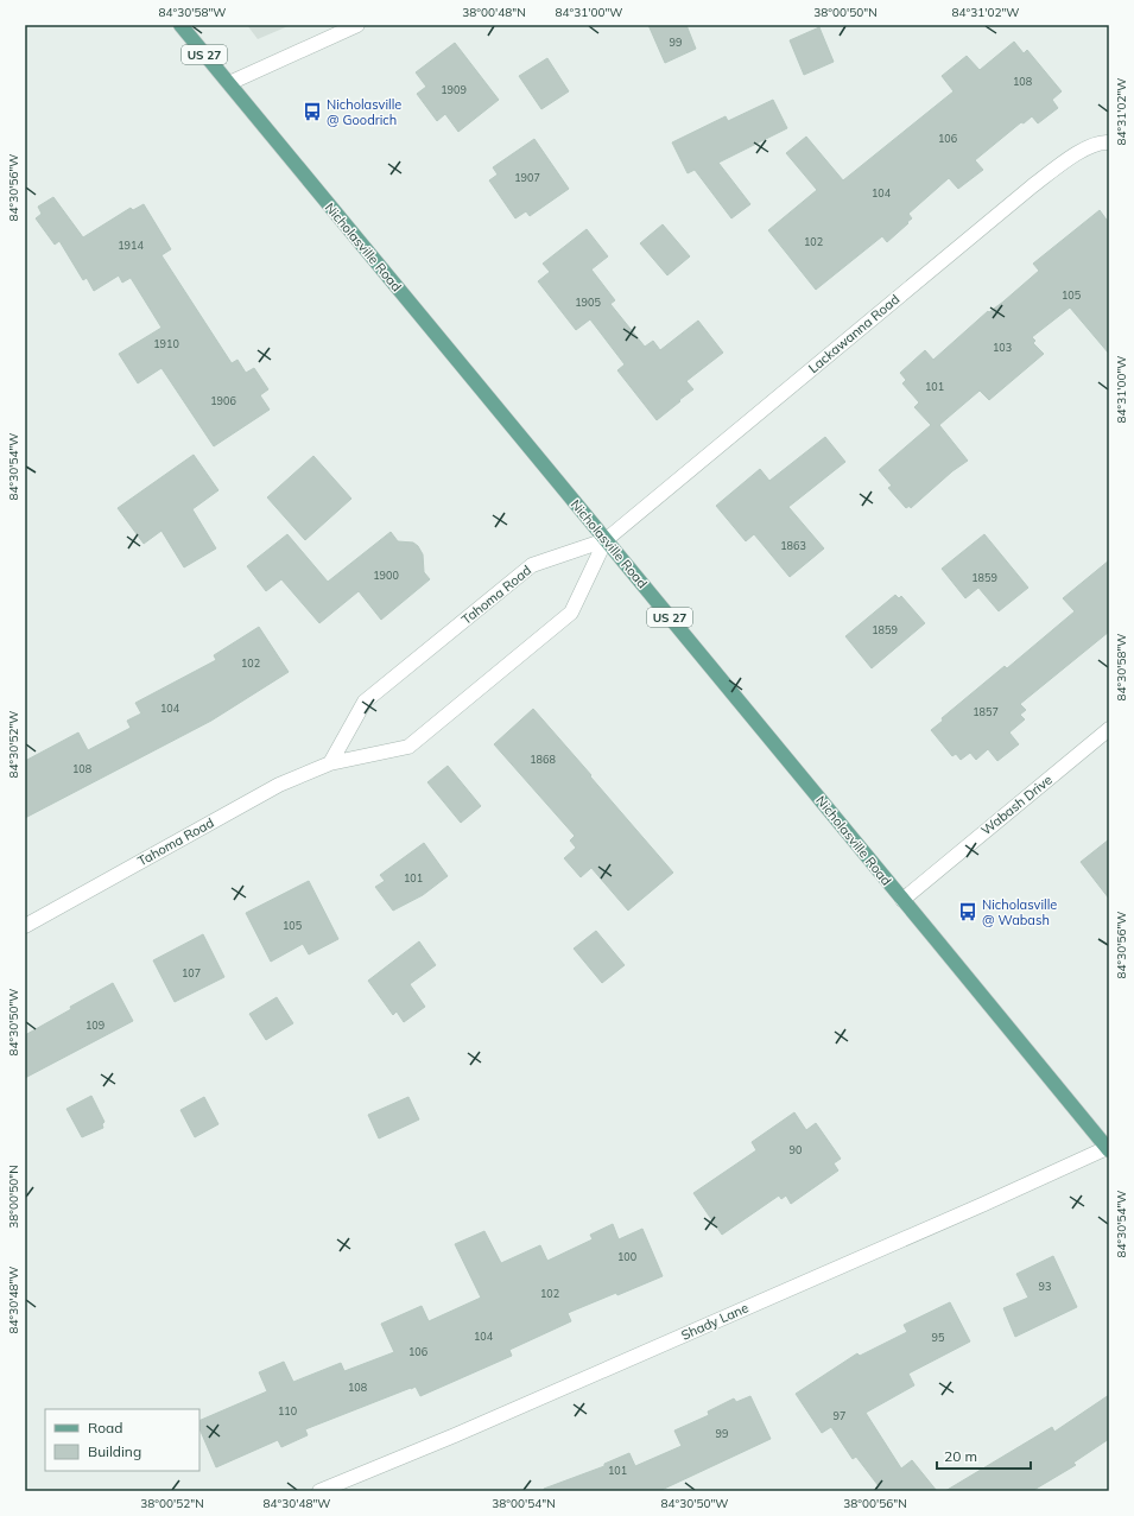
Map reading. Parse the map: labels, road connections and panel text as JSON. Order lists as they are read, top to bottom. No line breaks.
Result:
{"streets":{"main road":["US 27","Nicholasville Road"],"street":["Lackawanna Road","Tahoma Road","Wabash Drive","Shady Lane"]},"crossings":[["Nicholasville Road","Lackawanna Road"],["Nicholasville Road","Tahoma Road"],["Nicholasville Road","Wabash Drive"],["Nicholasville Road","Shady Lane"],["Lackawanna Road","Tahoma Road"]],"places":{"bus stop":["Nicholasville @ Goodrich","Nicholasville @ Wabash"]},"house_numbers":["99","108","1909","106","1907","104","102","1914","105","1905","1910","103","101","1906","1863","1900","1859","1859","102","104","1857","1868","108","101","105","107","109","90","100","93","102","104","95","106","108","110","97","99","101"],"legend":["Road","Building"],"scale_bar":"20 m","coordinates":["84°30'58\"W","38°00'48\"N","84°31'00\"W","38°00'50\"N","84°31'02\"W","84°30'56\"W","84°30'54\"W","84°30'52\"W","84°30'50\"W","84°30'48\"W","38°00'52\"N","38°00'54\"N","38°00'56\"N"]}
